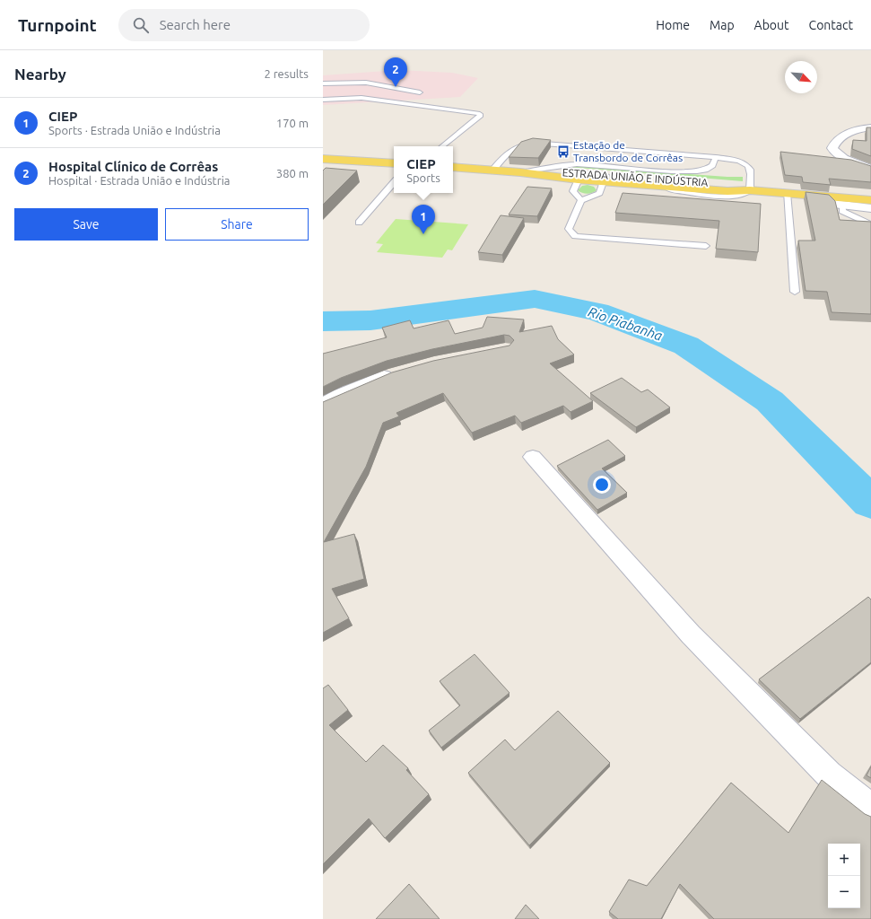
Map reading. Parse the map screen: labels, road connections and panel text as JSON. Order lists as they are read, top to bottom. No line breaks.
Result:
{"streets":{"main road":["ESTRADA UNIÃO E INDÚSTRIA"]},"water":["Rio Piabanha"],"places":{"bus stop":["Estação de Transbordo de Corrêas"]},"north":"bottom right","page":{"header":"Turnpoint","search":"Search here","nav":["Home","Map","About","Contact"],"heading":["Nearby","2 results"],"pins":["2","1"],"list":[{"mark":"1","name":"CIEP","note":"Sports · Estrada União e Indústria","value":"170 m"},{"mark":"2","name":"Hospital Clínico de Corrêas","note":"Hospital · Estrada União e Indústria","value":"380 m"}],"popup":["CIEP","Sports"],"buttons":["Save","Share"],"map_buttons":["+","−"]}}
